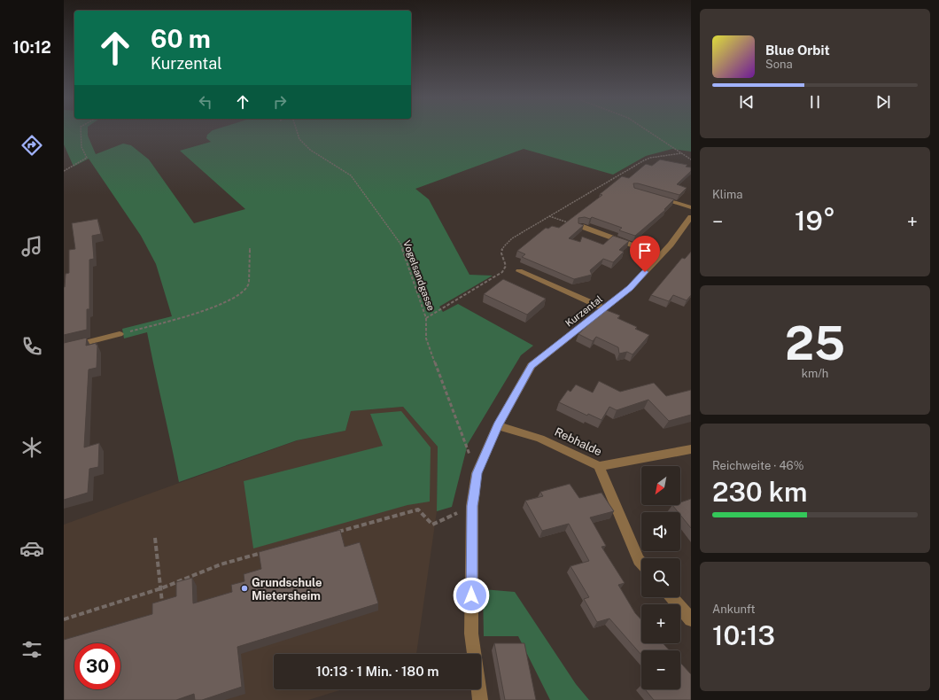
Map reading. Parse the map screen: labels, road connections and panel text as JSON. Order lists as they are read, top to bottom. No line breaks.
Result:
{"streets":{"street":["Kurzental","Rebhalde"],"path":["Vogelsandgasse"]},"crossings":[["Vogelsandgasse","Kurzental"],["Kurzental","Rebhalde"]],"places":["Grundschule Mietersheim"],"north":"bottom left","page":{"tabs":"10:12","turn":["60 m","Kurzental"],"song":["Blue Orbit","Sona"],"tile":["Klima",["25","km/h"],["Reichweite · 46%","230 km"],["Ankunft","10:13"]],"heat":["−","19°","+"],"map_buttons":["+","−"],"limit":"30","trip":"10:13 · 1 Min. · 180 m"}}
